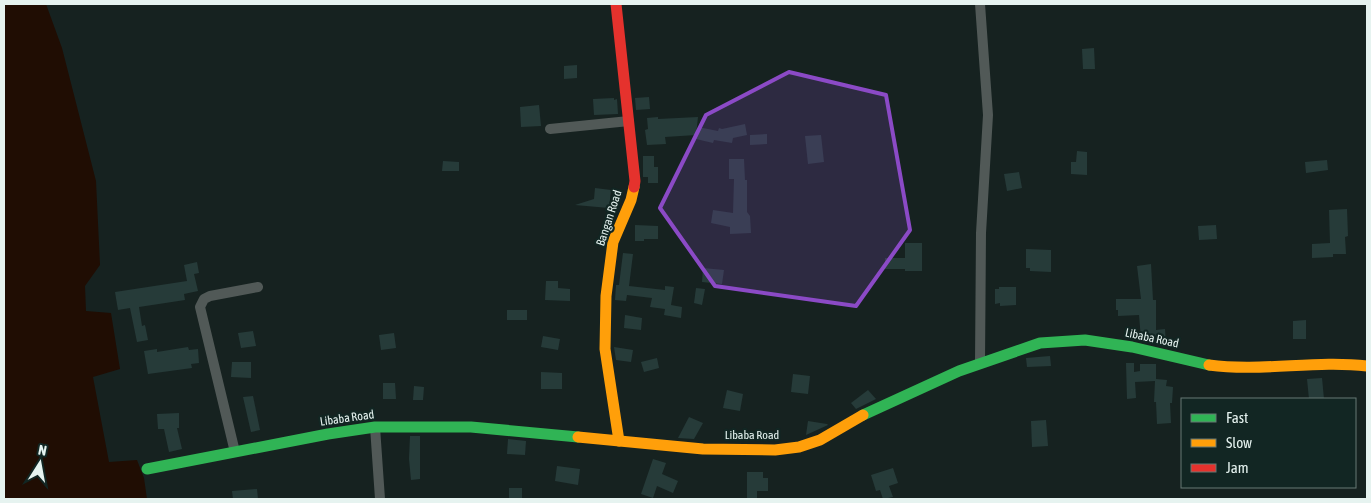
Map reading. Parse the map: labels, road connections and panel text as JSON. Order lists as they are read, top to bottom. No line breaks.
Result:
{"streets":{"street":["Bangan Road","Libaba Road"]},"crossings":[["Bangan Road","Libaba Road"]],"legend":["Fast","Slow","Jam"],"north":"top"}
